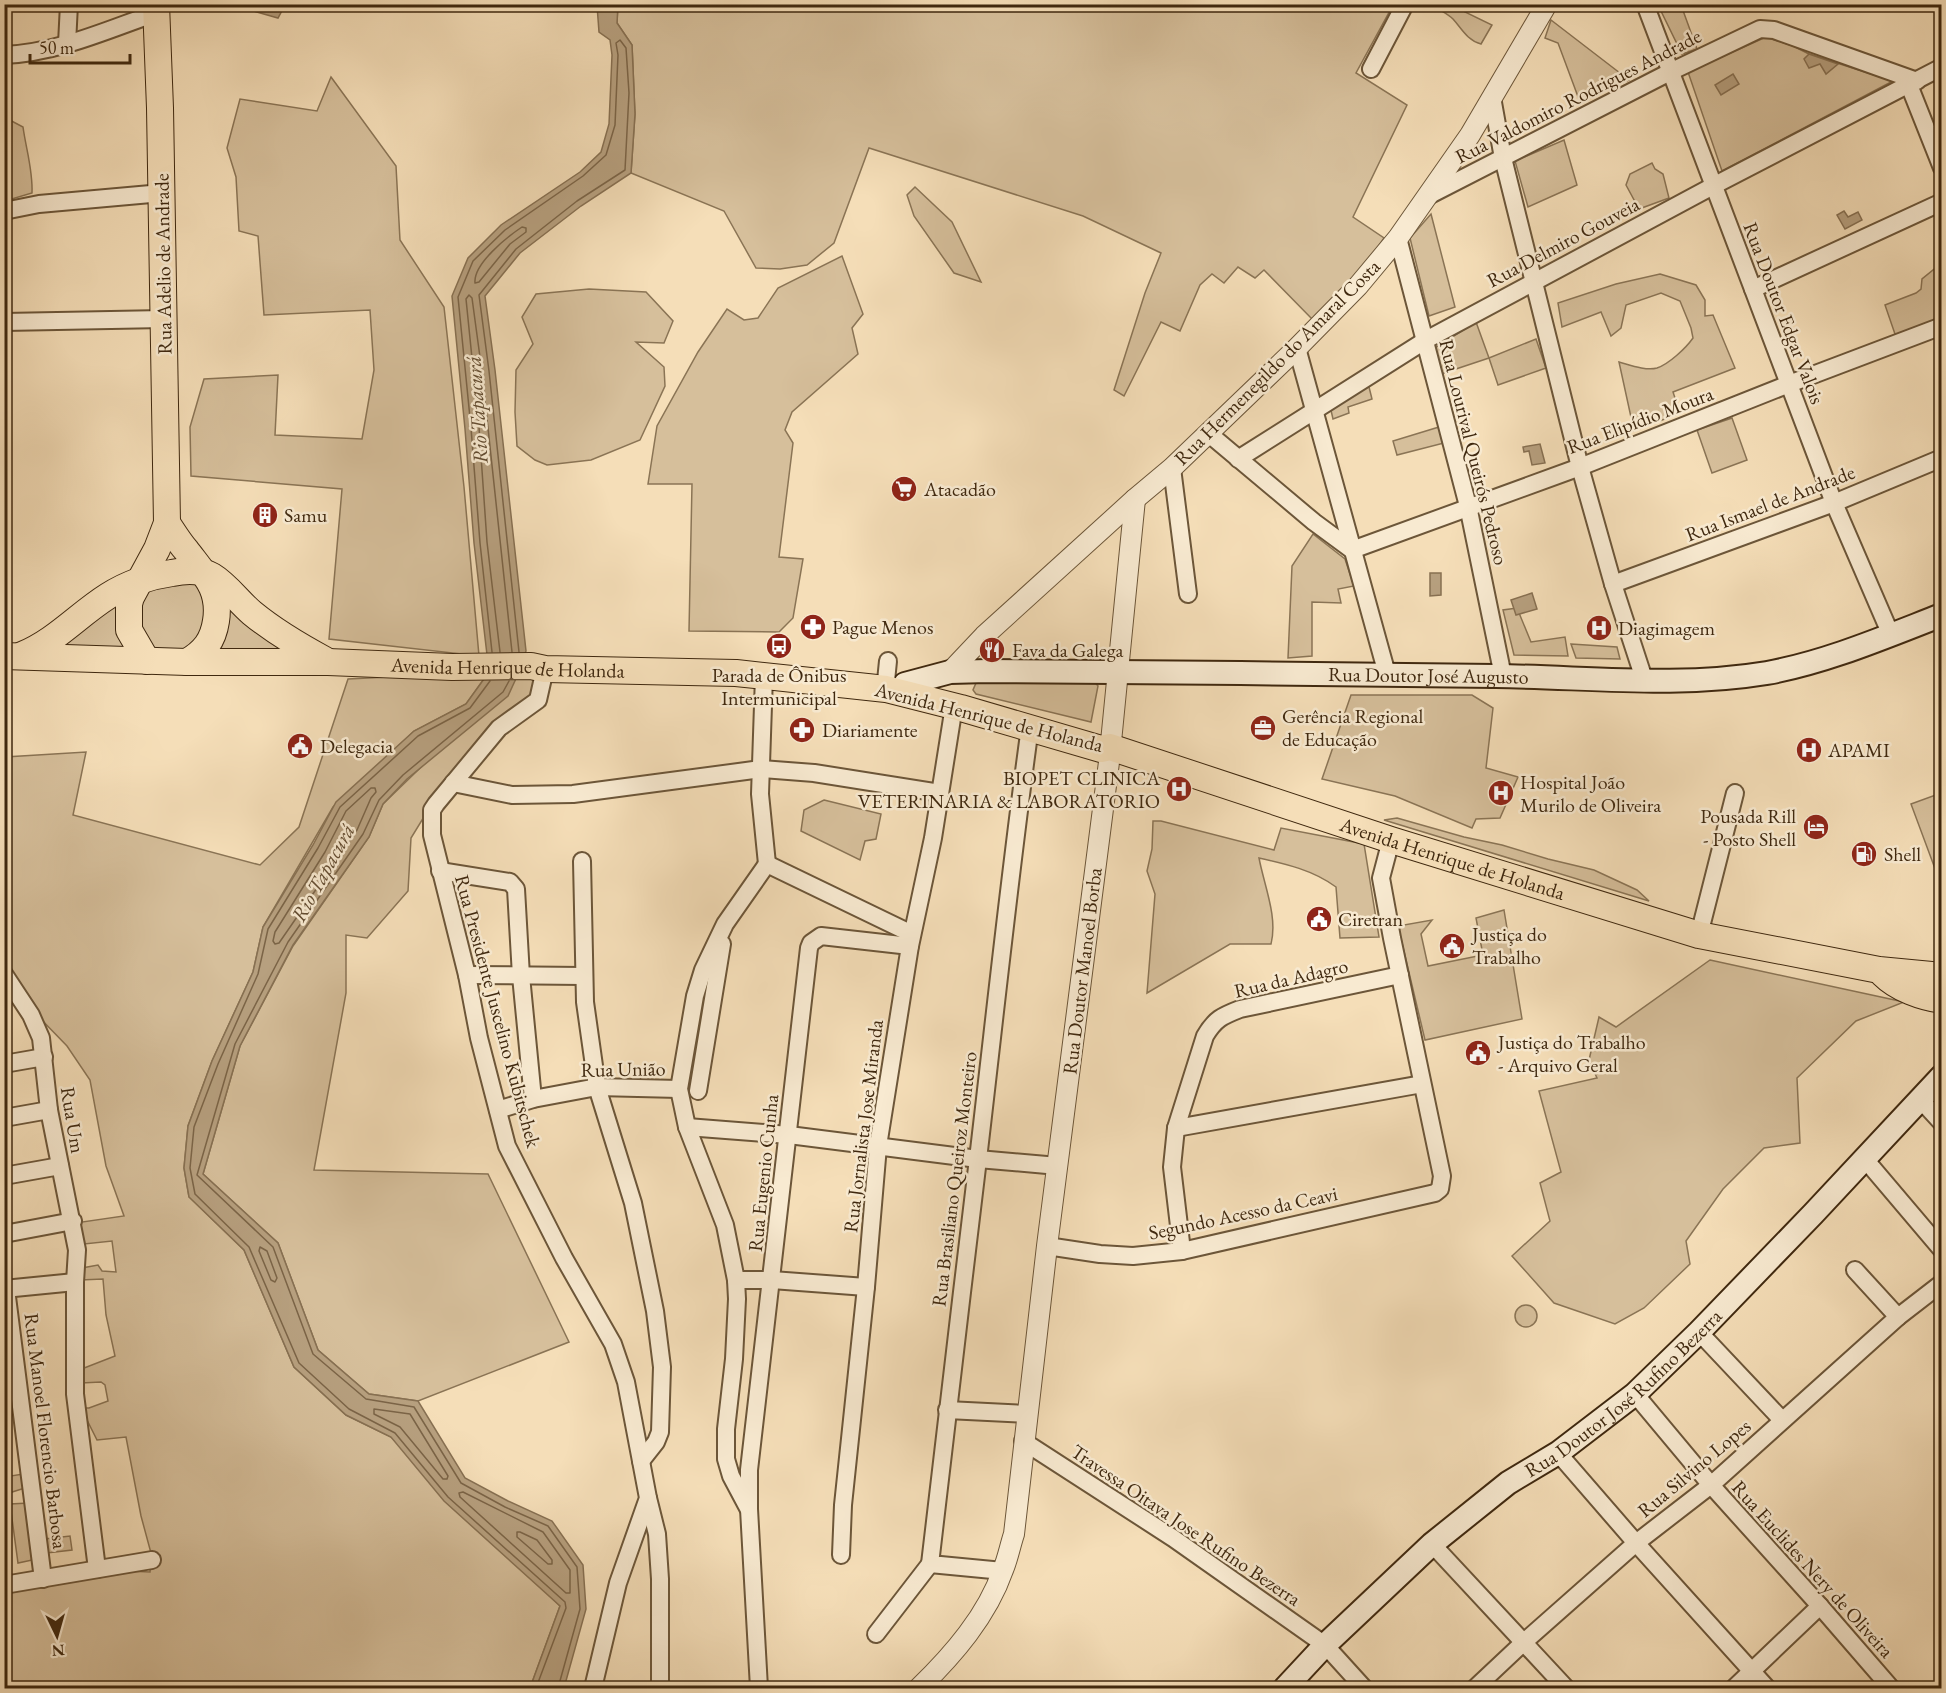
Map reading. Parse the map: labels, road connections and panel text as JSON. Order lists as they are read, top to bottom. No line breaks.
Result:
{"streets":{"main road":["Rua Adelio de Andrade","Avenida Henrique de Holanda","Rua Doutor José Augusto","Rua Doutor José Rufino Bezerra"],"street":["Rua Valdomiro Rodrigues Andrade","Rua Delmiro Gouveia","Rua Doutor Edgar Valois","Rua Hermenegildo do Amaral Costa","Rua Elipídio Moura","Rua Lourival Queirós Pedroso","Rua Ismael de Andrade","Rua Doutor Manoel Borba","Rua da Adagro","Rua Presidente Juscelino Kubitschek","Rua União","Rua Um","Rua Jornalista Jose Miranda","Rua Eugenio Cunha","Rua Brasiliano Queiroz Monteiro","Segundo Acesso da Ceavi","Rua Manoel Florencio Barbosa","Rua Silvino Lopes","Travessa Oitava Jose Rufino Bezerra","Rua Euclides Nery de Oliveira"]},"crossings":[["Rua Valdomiro Rodrigues Andrade","Rua Delmiro Gouveia"],["Rua Valdomiro Rodrigues Andrade","Rua Doutor Edgar Valois"],["Rua Valdomiro Rodrigues Andrade","Rua Hermenegildo do Amaral Costa"],["Rua Delmiro Gouveia","Rua Doutor Edgar Valois"],["Rua Delmiro Gouveia","Rua Lourival Queirós Pedroso"],["Rua Doutor Edgar Valois","Rua Elipídio Moura"],["Rua Doutor Edgar Valois","Rua Ismael de Andrade"],["Rua Doutor Edgar Valois","Rua Doutor José Augusto"],["Rua Hermenegildo do Amaral Costa","Rua Lourival Queirós Pedroso"],["Rua Hermenegildo do Amaral Costa","Rua Doutor José Augusto"],["Rua Hermenegildo do Amaral Costa","Rua Doutor Manoel Borba"],["Rua Elipídio Moura","Rua Lourival Queirós Pedroso"],["Rua Lourival Queirós Pedroso","Rua Doutor José Augusto"],["Avenida Henrique de Holanda","Rua Doutor Manoel Borba"],["Avenida Henrique de Holanda","Rua Presidente Juscelino Kubitschek"],["Avenida Henrique de Holanda","Rua Jornalista Jose Miranda"],["Avenida Henrique de Holanda","Rua Brasiliano Queiroz Monteiro"],["Rua Doutor José Augusto","Rua Doutor Manoel Borba"],["Rua Doutor Manoel Borba","Segundo Acesso da Ceavi"],["Rua Doutor Manoel Borba","Travessa Oitava Jose Rufino Bezerra"],["Rua da Adagro","Segundo Acesso da Ceavi"],["Rua Presidente Juscelino Kubitschek","Rua União"],["Rua Jornalista Jose Miranda","Rua Eugenio Cunha"],["Rua Doutor José Rufino Bezerra","Travessa Oitava Jose Rufino Bezerra"],["Rua Doutor José Rufino Bezerra","Rua Euclides Nery de Oliveira"],["Rua Silvino Lopes","Rua Euclides Nery de Oliveira"]],"water":["Rio Tapacurá"],"places":{"supermarket":["Atacadão"],"building":["Samu"],"pharmacy":["Pague Menos","Diariamente"],"hospital":["Diagimagem","APAMI","BIOPET CLINICA VETERINARIA & LABORATORIO","Hospital João Murilo de Oliveira"],"bus stop":["Parada de Ônibus Intermunicipal"],"restaurant":["Fava da Galega"],"office":["Gerência Regional de Educação"],"public building":["Delegacia","Ciretran","Justiça do Trabalho","Justiça do Trabalho - Arquivo Geral"],"hotel":["Pousada Rill - Posto Shell"],"fuel station":["Shell"]},"scale_bar":"50 m","north":"bottom"}
